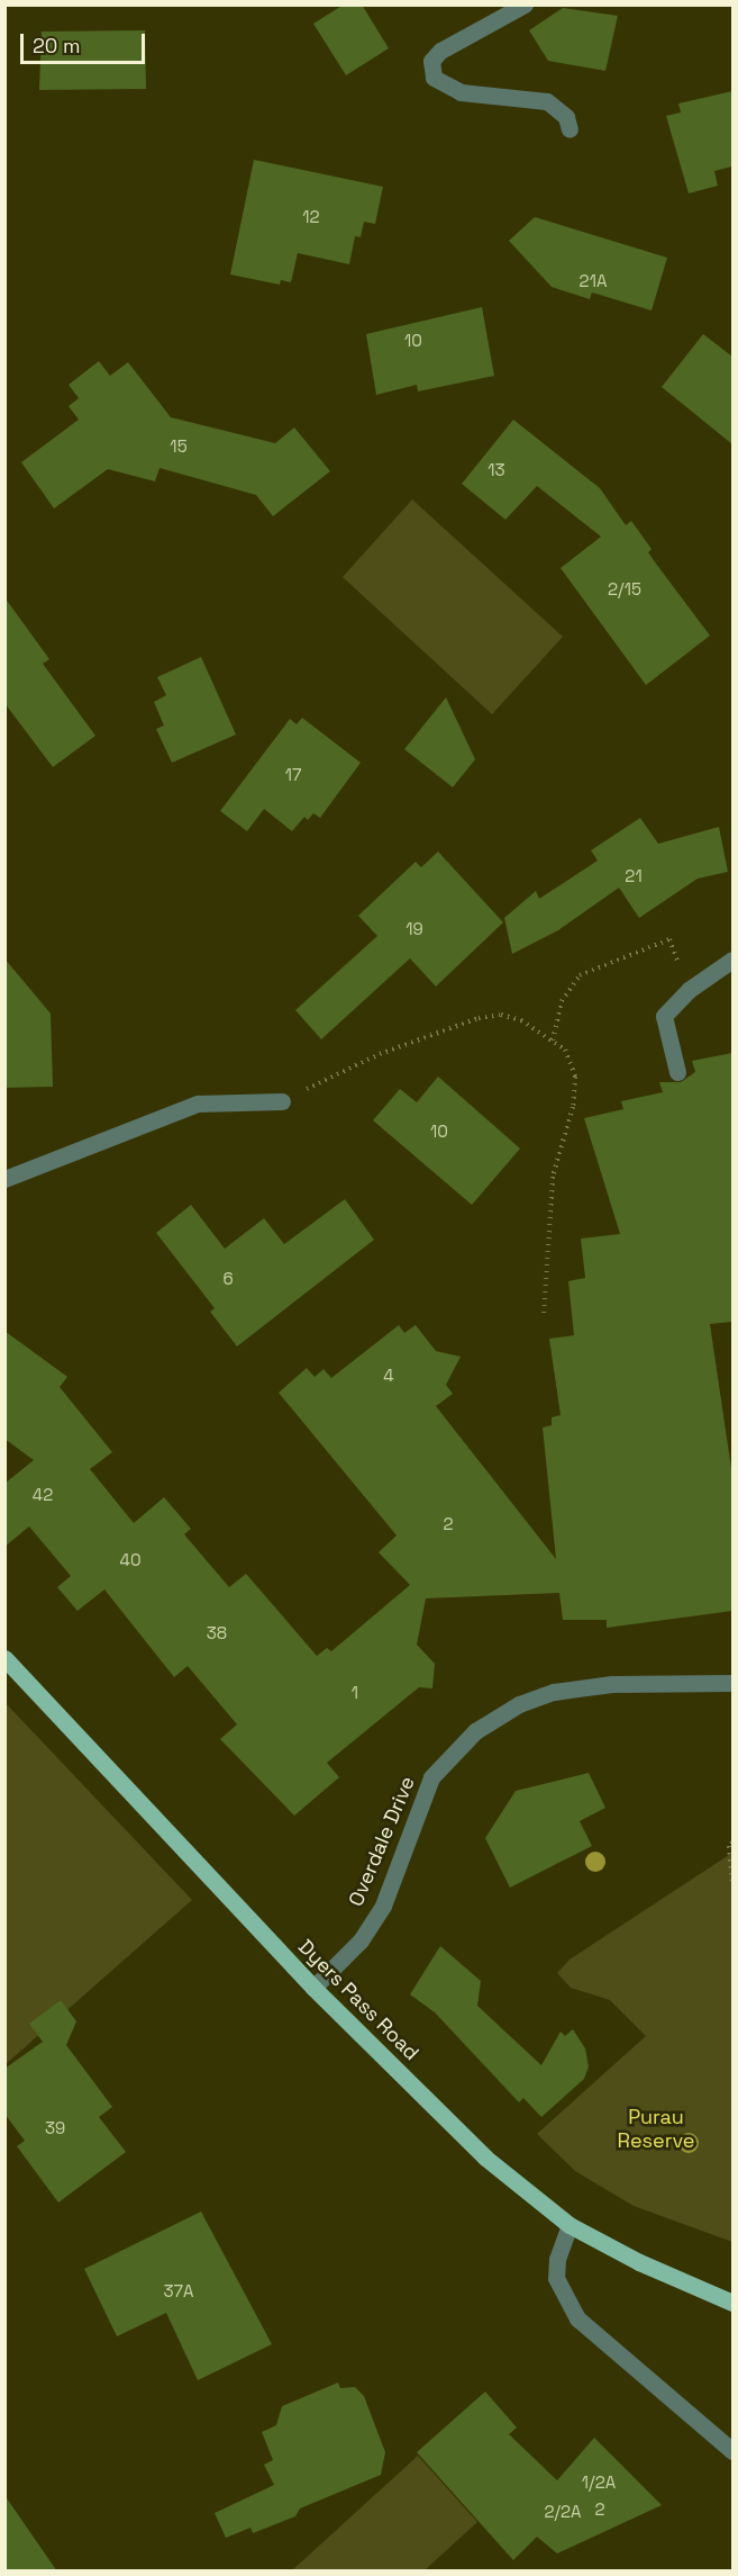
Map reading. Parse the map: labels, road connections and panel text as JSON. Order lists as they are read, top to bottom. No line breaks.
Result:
{"streets":{"main road":["Dyers Pass Road"],"street":["Overdale Drive"]},"crossings":[["Overdale Drive","Dyers Pass Road"]],"parks":["Purau Reserve"],"house_numbers":["12","21A","10","15","13","2/15","17","21","19","10","6","4","42","2","40","38","1","39","37A","1/2A","2","2/2A"],"scale_bar":"20 m"}
